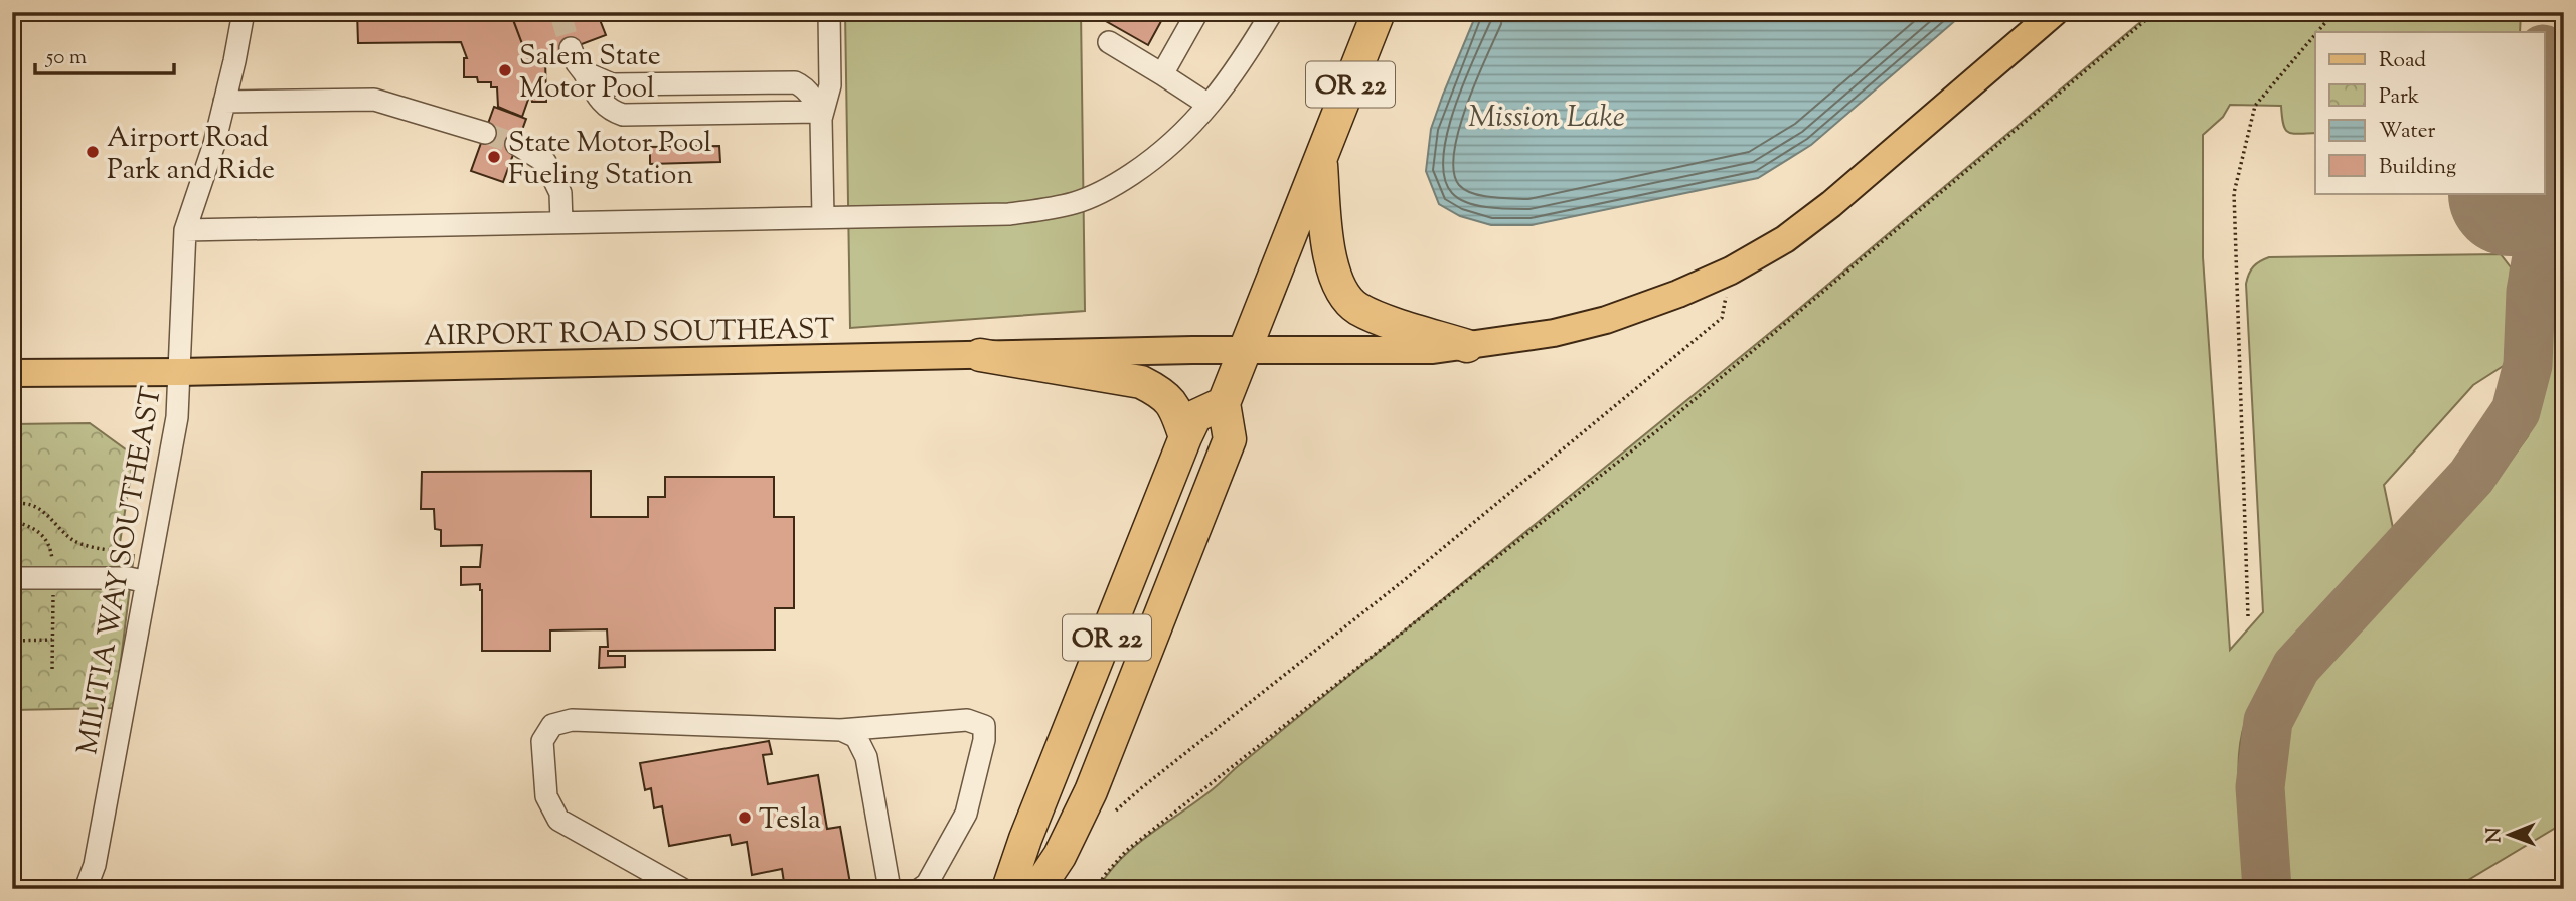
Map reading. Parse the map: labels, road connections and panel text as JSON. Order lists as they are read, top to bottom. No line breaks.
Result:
{"streets":{"highway":["OR 22"],"main road":["AIRPORT ROAD SOUTHEAST"],"street":["MILITIA WAY SOUTHEAST"]},"crossings":[["OR 22","AIRPORT ROAD SOUTHEAST"],["AIRPORT ROAD SOUTHEAST","MILITIA WAY SOUTHEAST"]],"water":["Mission Lake"],"places":["Salem State Motor Pool","Airport Road Park and Ride","State Motor Pool Fueling Station","Tesla"],"legend":["Road","Park","Water","Building"],"scale_bar":"50 m","north":"left"}
